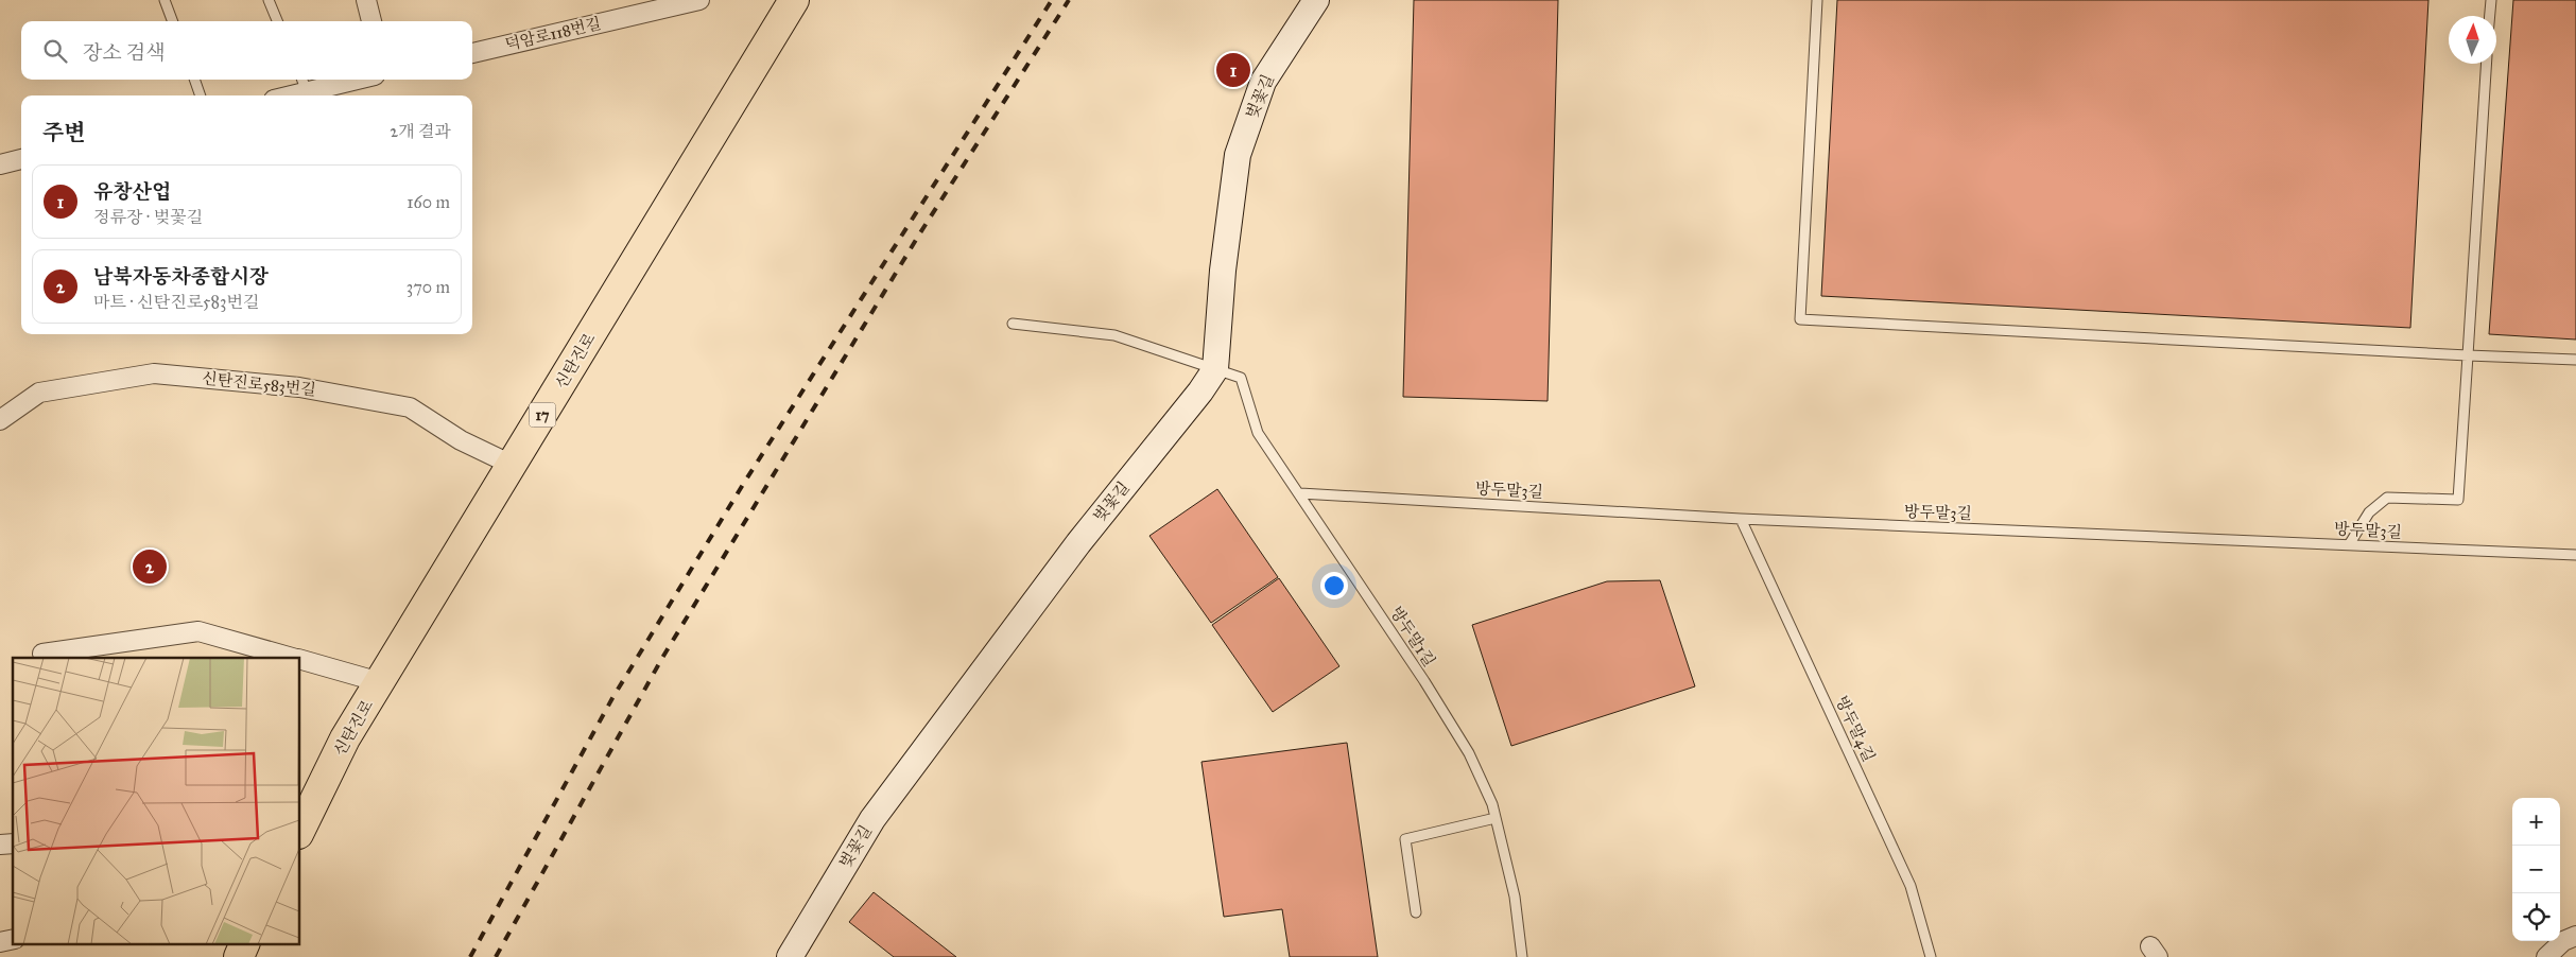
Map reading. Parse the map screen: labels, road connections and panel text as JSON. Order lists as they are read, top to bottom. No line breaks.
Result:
{"streets":{"main road":["신탄진로","17"],"street":["덕암로118번길","벚꽃길","신탄진로583번길"],"lane":["방두말3길","방두말1길","방두말4길"]},"crossings":[["벚꽃길","방두말1길"],["신탄진로","신탄진로583번길"],["방두말3길","방두말1길"],["방두말3길","방두말4길"]],"north":"top","page":{"search":"장소 검색","pins":["1","2"],"heading":["주변","2개 결과"],"list":[{"mark":"1","name":"유창산업","note":"정류장 · 벚꽃길","value":"160 m"},{"mark":"2","name":"남북자동차종합시장","note":"마트 · 신탄진로583번길","value":"370 m"}],"map_buttons":["+","−"]}}
